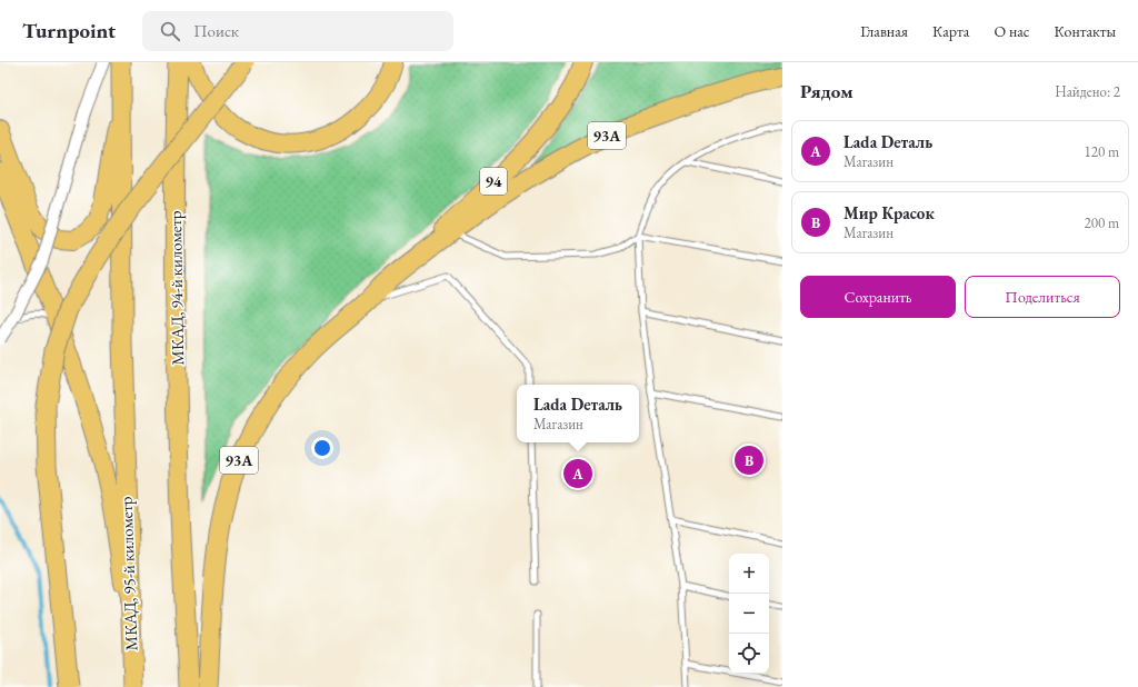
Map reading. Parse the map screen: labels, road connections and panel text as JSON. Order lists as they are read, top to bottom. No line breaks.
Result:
{"streets":{"highway":["93A","МКАД, 94-й километр","МКАД, 95-й километр"],"main road":["94"]},"crossings":[["93A","94"]],"page":{"header":"Turnpoint","search":"Поиск","nav":["Главная","Карта","О нас","Контакты"],"heading":["Рядом","Найдено: 2"],"list":[{"mark":"A","name":"Lada Dеталь","note":"Магазин","value":"120 m"},{"mark":"B","name":"Мир Красок","note":"Магазин","value":"200 m"}],"buttons":["Сохранить","Поделиться"],"popup":["Lada Dеталь","Магазин"],"pins":["B","A"],"map_buttons":["+","−"]}}
